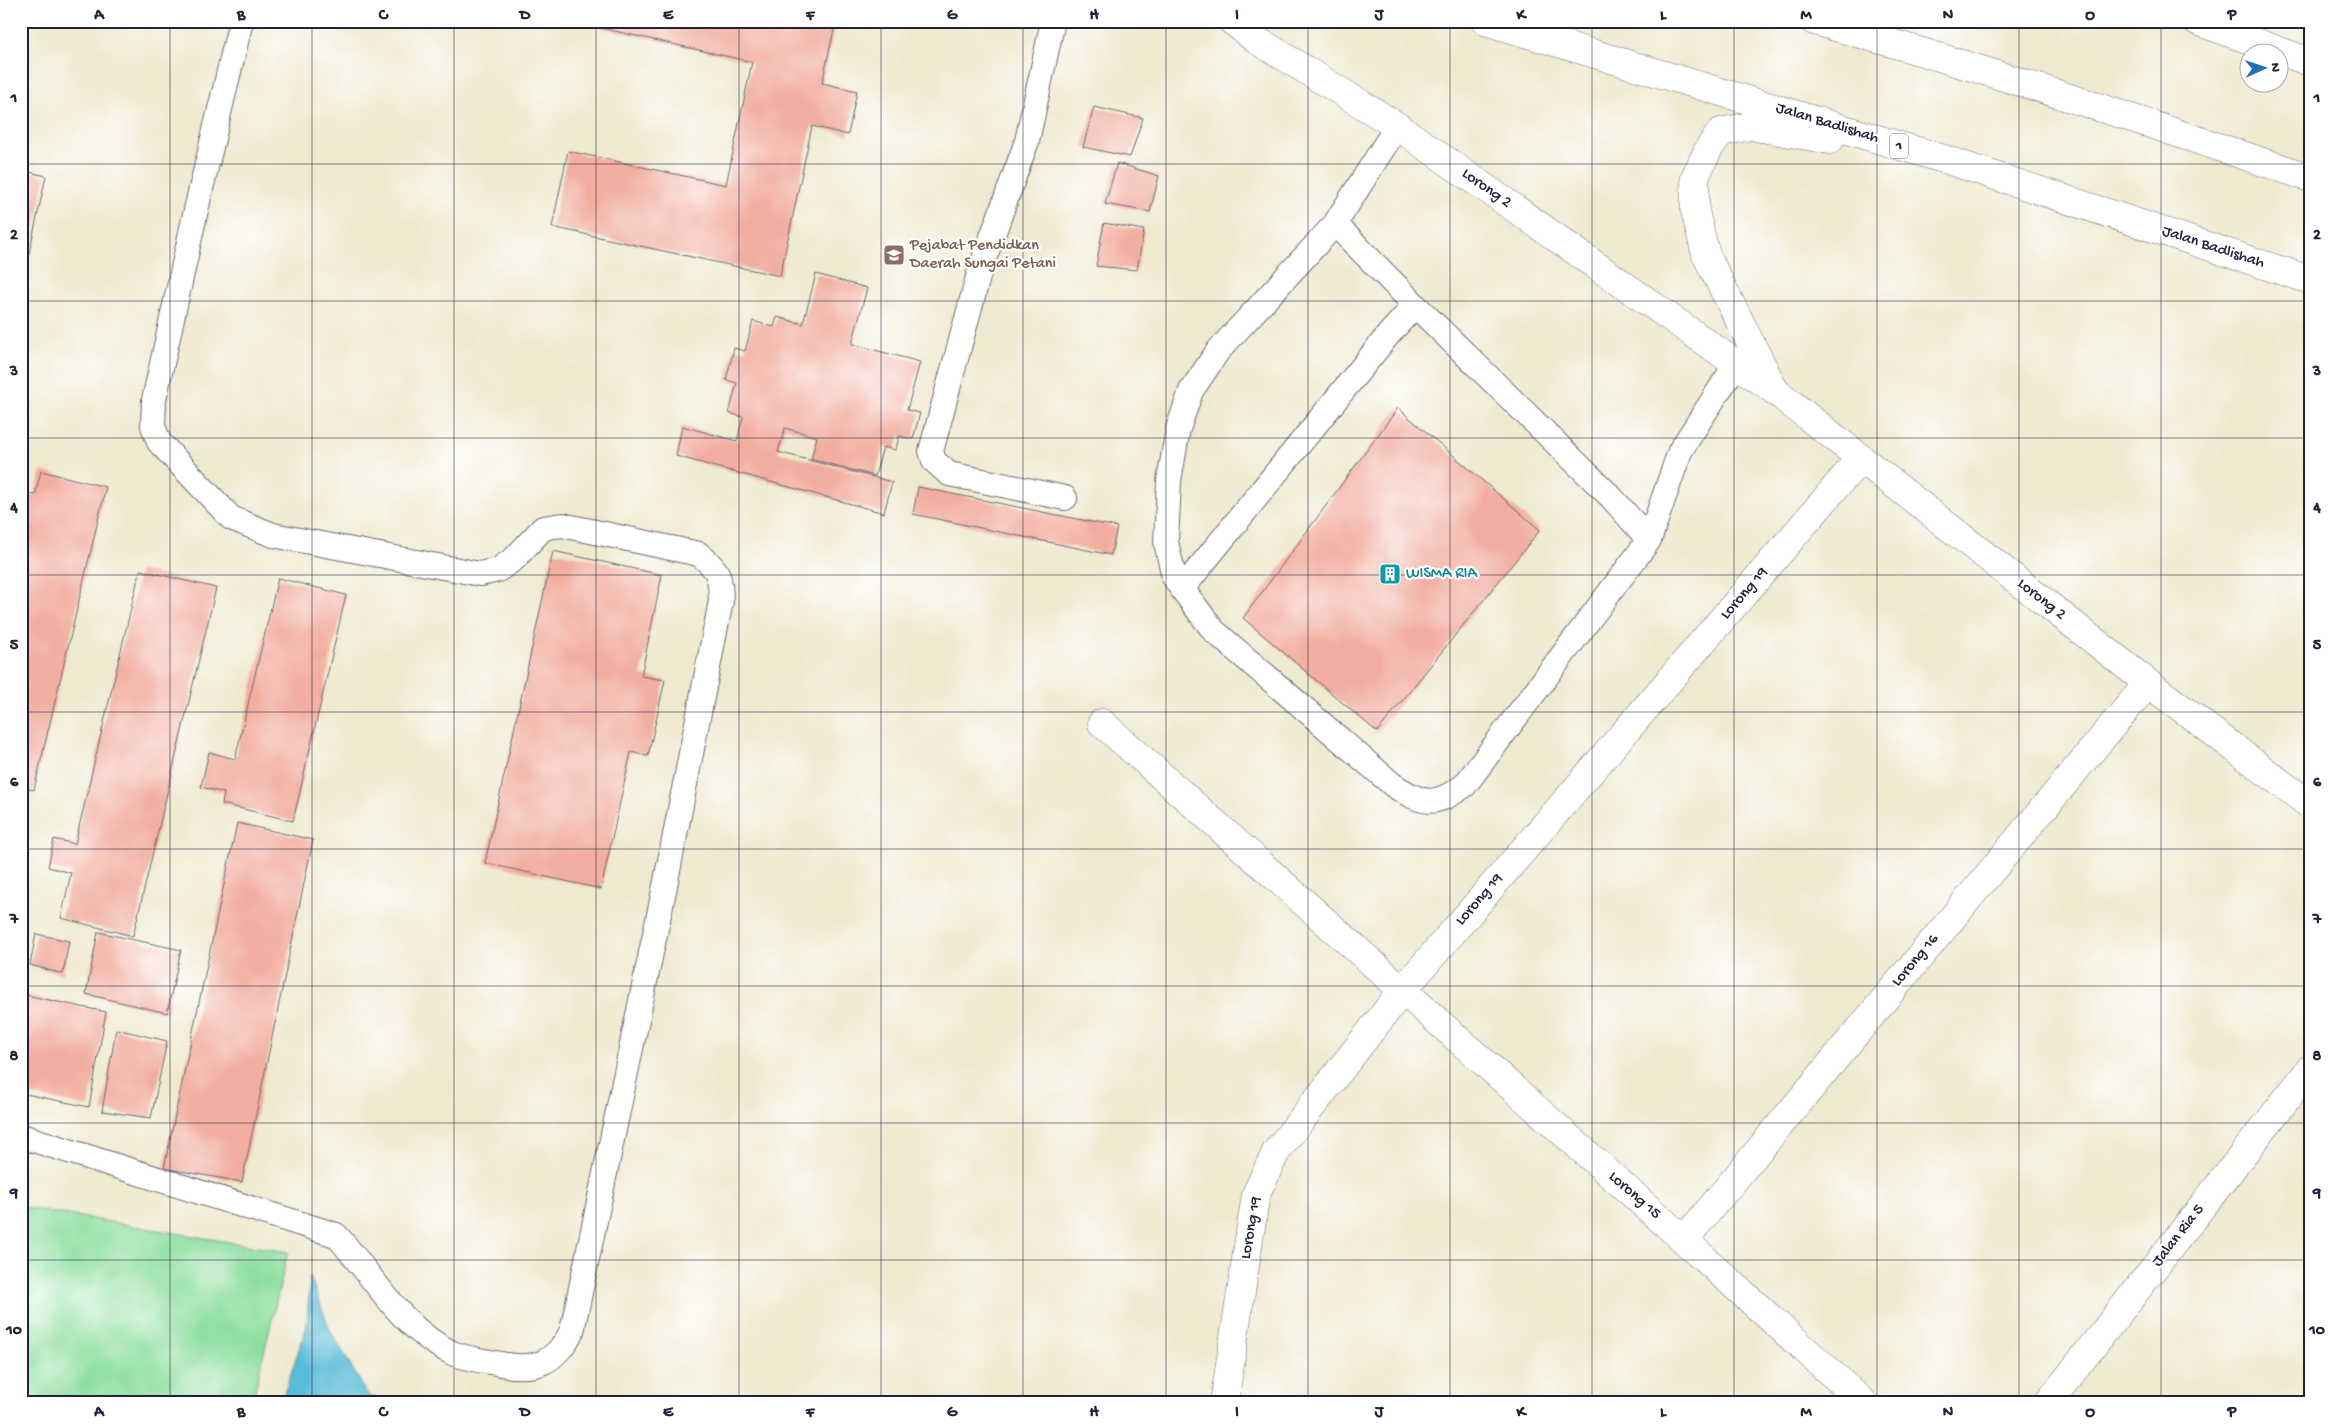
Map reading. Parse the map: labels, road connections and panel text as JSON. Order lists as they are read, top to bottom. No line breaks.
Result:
{"streets":{"street":["Jalan Badlishah","1","Lorong 2","Lorong 19","Lorong 16","Lorong 15","Jalan Ria 5"]},"crossings":[["Lorong 2","Lorong 19"],["Lorong 2","Lorong 16"],["Lorong 19","Lorong 15"],["Lorong 16","Lorong 15"]],"places":{"school or university":["Pejabat Pendidkan Daerah Sungai Petani"],"building":["WISMA RIA"]},"north":"right","grid":{"columns":["A","B","C","D","E","F","G","H","I","J","K","L","M","N","O","P"],"rows":["1","2","3","4","5","6","7","8","9","10"]}}
